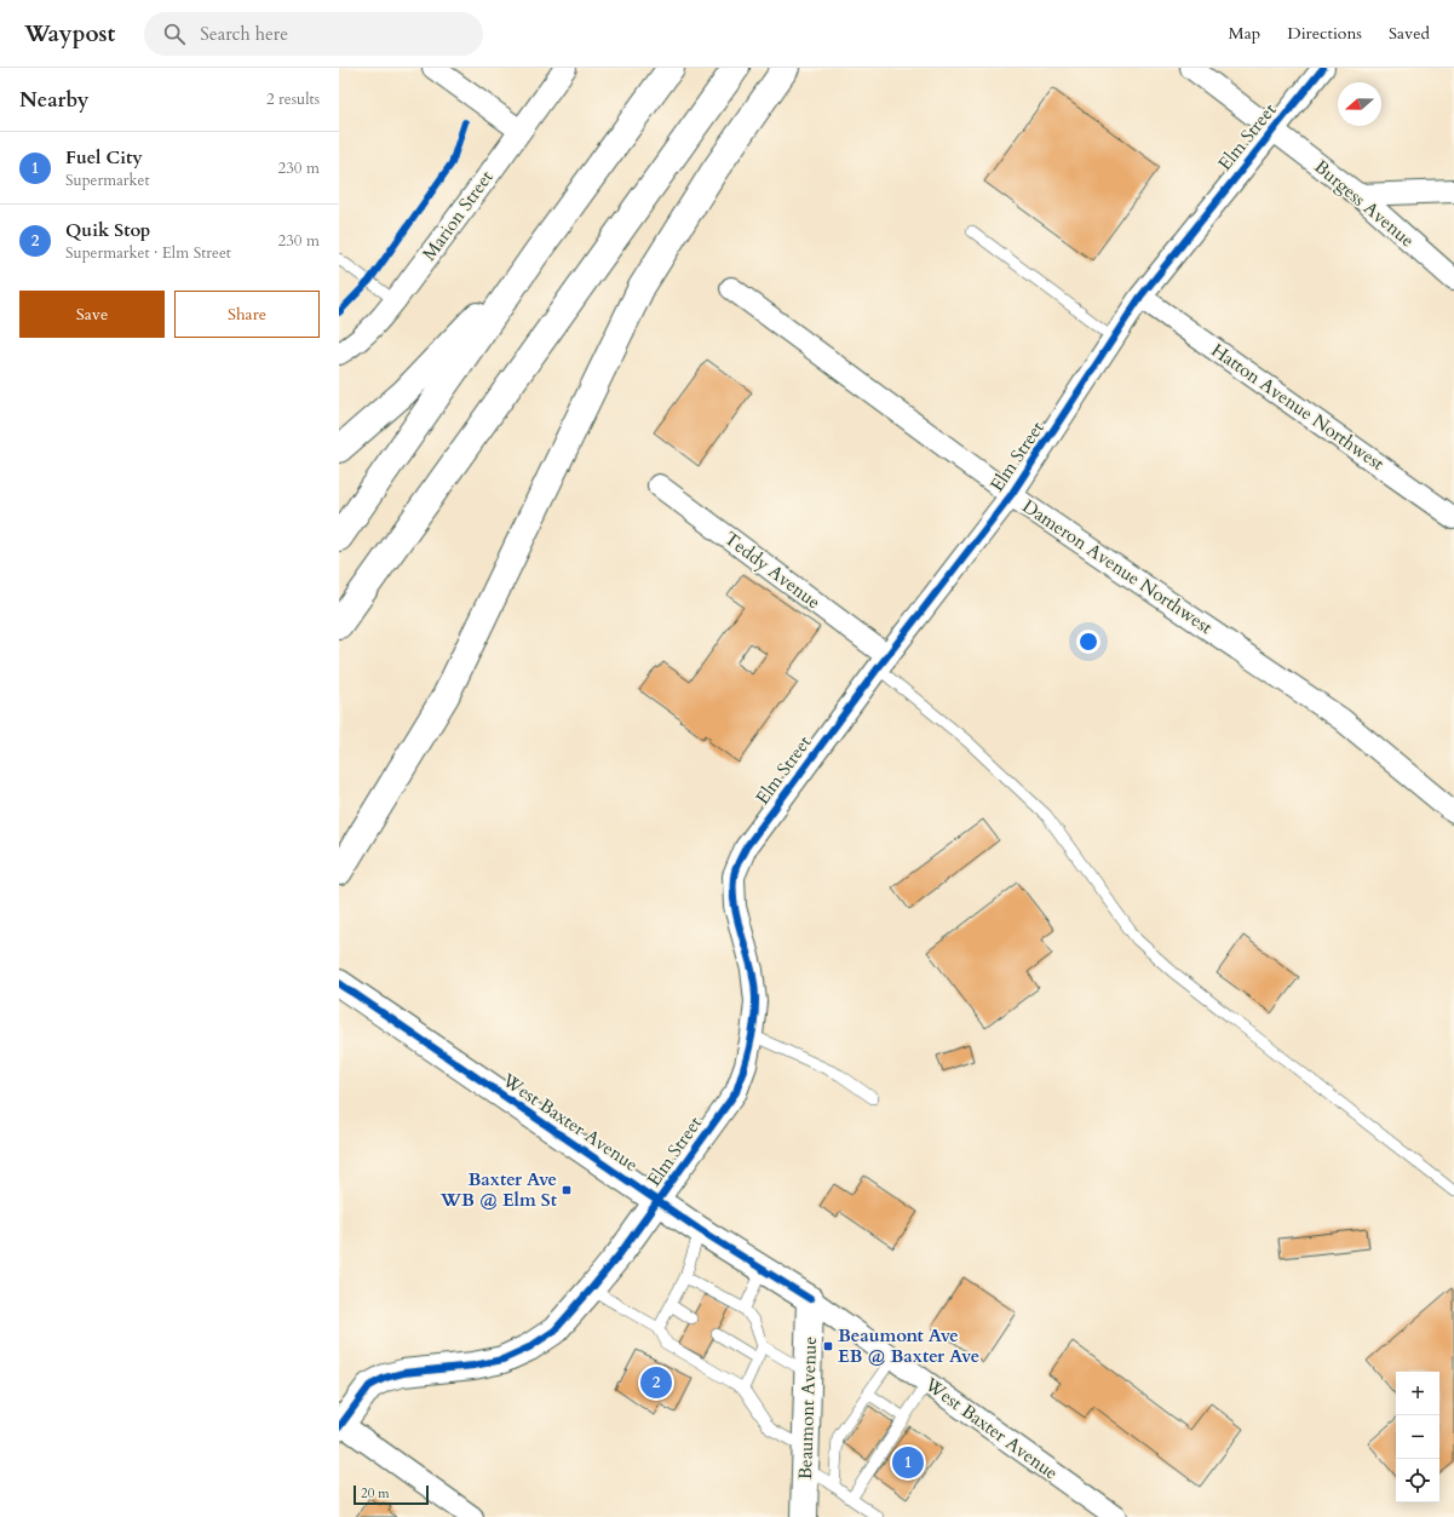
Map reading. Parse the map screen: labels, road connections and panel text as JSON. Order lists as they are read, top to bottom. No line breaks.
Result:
{"streets":{"main road":["Elm Street","West Baxter Avenue","Beaumont Avenue"],"street":["Burgess Avenue","Marion Street","Hatton Avenue Northwest","Dameron Avenue Northwest","Teddy Avenue"]},"crossings":[["Elm Street","Burgess Avenue"],["Elm Street","Hatton Avenue Northwest"],["Elm Street","Dameron Avenue Northwest"],["Elm Street","Teddy Avenue"],["Elm Street","West Baxter Avenue"],["West Baxter Avenue","Beaumont Avenue"]],"places":{"transit":["Baxter Ave WB @ Elm St","Beaumont Ave EB @ Baxter Ave"]},"scale_bar":"20 m","north":"left","page":{"header":"Waypost","search":"Search here","nav":["Map","Directions","Saved"],"heading":["Nearby","2 results"],"list":[{"mark":"1","name":"Fuel City","note":"Supermarket","value":"230 m"},{"mark":"2","name":"Quik Stop","note":"Supermarket · Elm Street","value":"230 m"}],"buttons":["Save","Share"],"pins":["2","1"],"map_buttons":["+","−"],"scale":"20 m"}}
